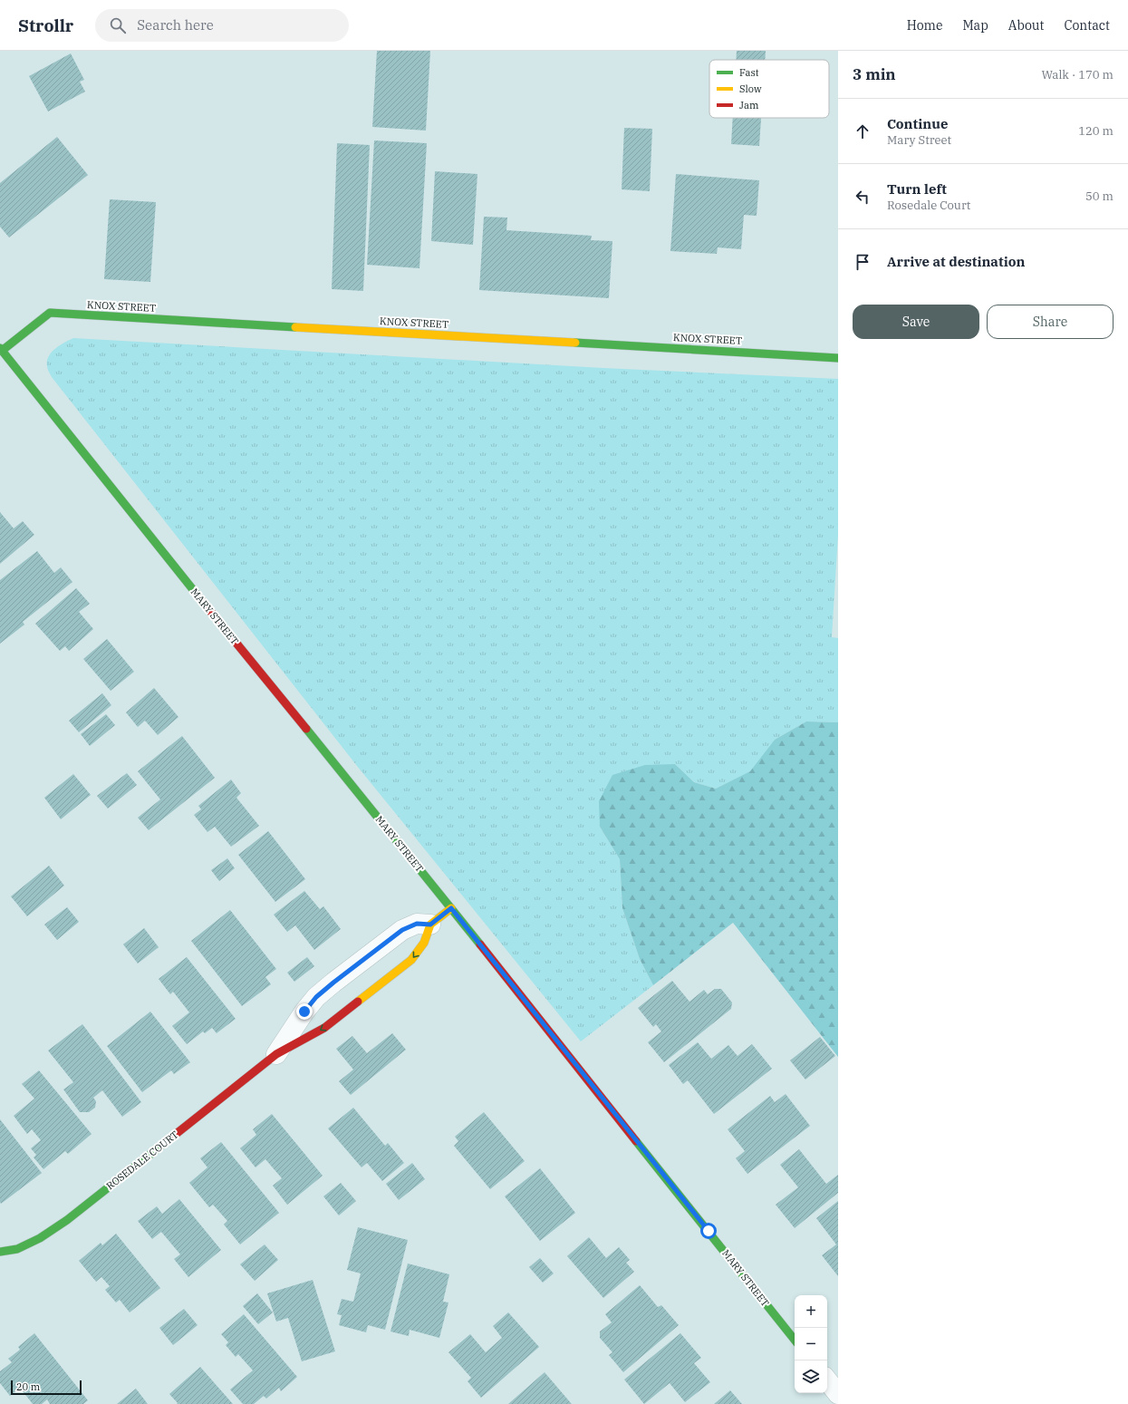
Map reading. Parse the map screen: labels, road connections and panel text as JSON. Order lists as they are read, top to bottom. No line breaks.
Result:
{"streets":{"street":["KNOX STREET","MARY STREET","ROSEDALE COURT"]},"crossings":[["KNOX STREET","MARY STREET"]],"legend":["Fast","Slow","Jam"],"scale_bar":"20 m","page":{"header":"Strollr","search":"Search here","nav":["Home","Map","About","Contact"],"heading":["3 min","Walk · 170 m"],"list":[["Continue","Mary Street","120 m"],["Turn left","Rosedale Court","50 m"],"Arrive at destination"],"buttons":["Save","Share"],"map_buttons":["+","−"],"scale":"20 m"}}
